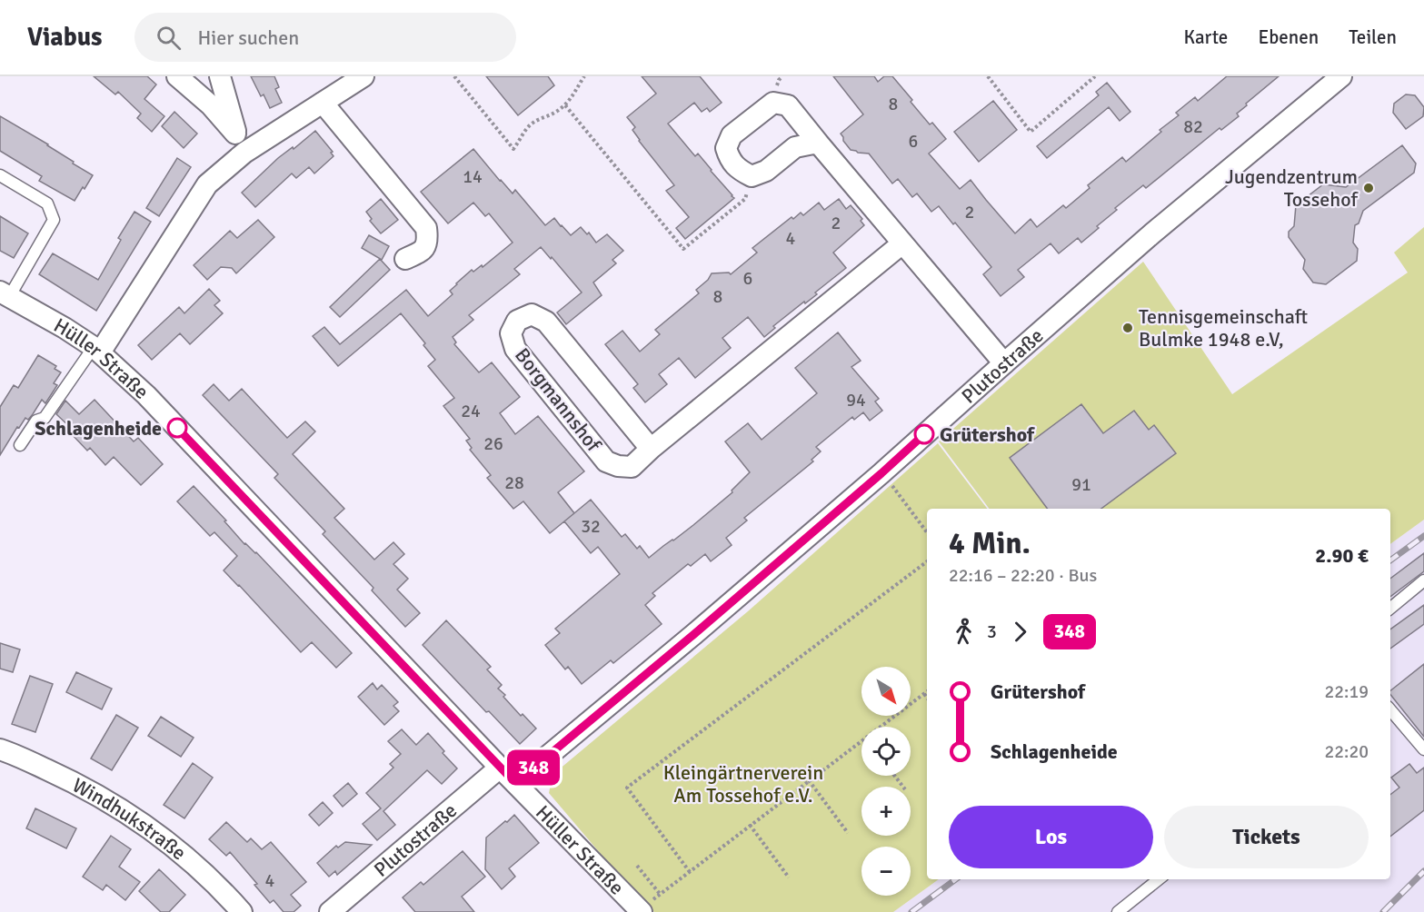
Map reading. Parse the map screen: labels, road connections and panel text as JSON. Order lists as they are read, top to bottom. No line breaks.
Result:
{"streets":{"street":["Hüller Straße","Plutostraße","Borgmannshof","Windhukstraße"]},"crossings":[["Hüller Straße","Plutostraße"]],"parks":["Kleingärtnerverein Am Tossehof e.V."],"places":["Jugendzentrum Tossehof","Tennisgemeinschaft Bulmke 1948 e.V,","Schlagenheide","Grütershof"],"lines":["bus line 348"],"house_numbers":["8","82","6","14","2","2","4","6","8","94","24","26","28","91","32","4"],"north":"bottom right","page":{"header":"Viabus","search":"Hier suchen","nav":["Karte","Ebenen","Teilen"],"on_map":"348","heading":["4 Min.","22:16 – 22:20 · Bus","2.90 €"],"legs":["3","348"],"list":[{"name":"Grütershof","value":"22:19"},{"name":"Schlagenheide","value":"22:20"}],"map_buttons":["+","−"],"buttons":["Los","Tickets"]}}
